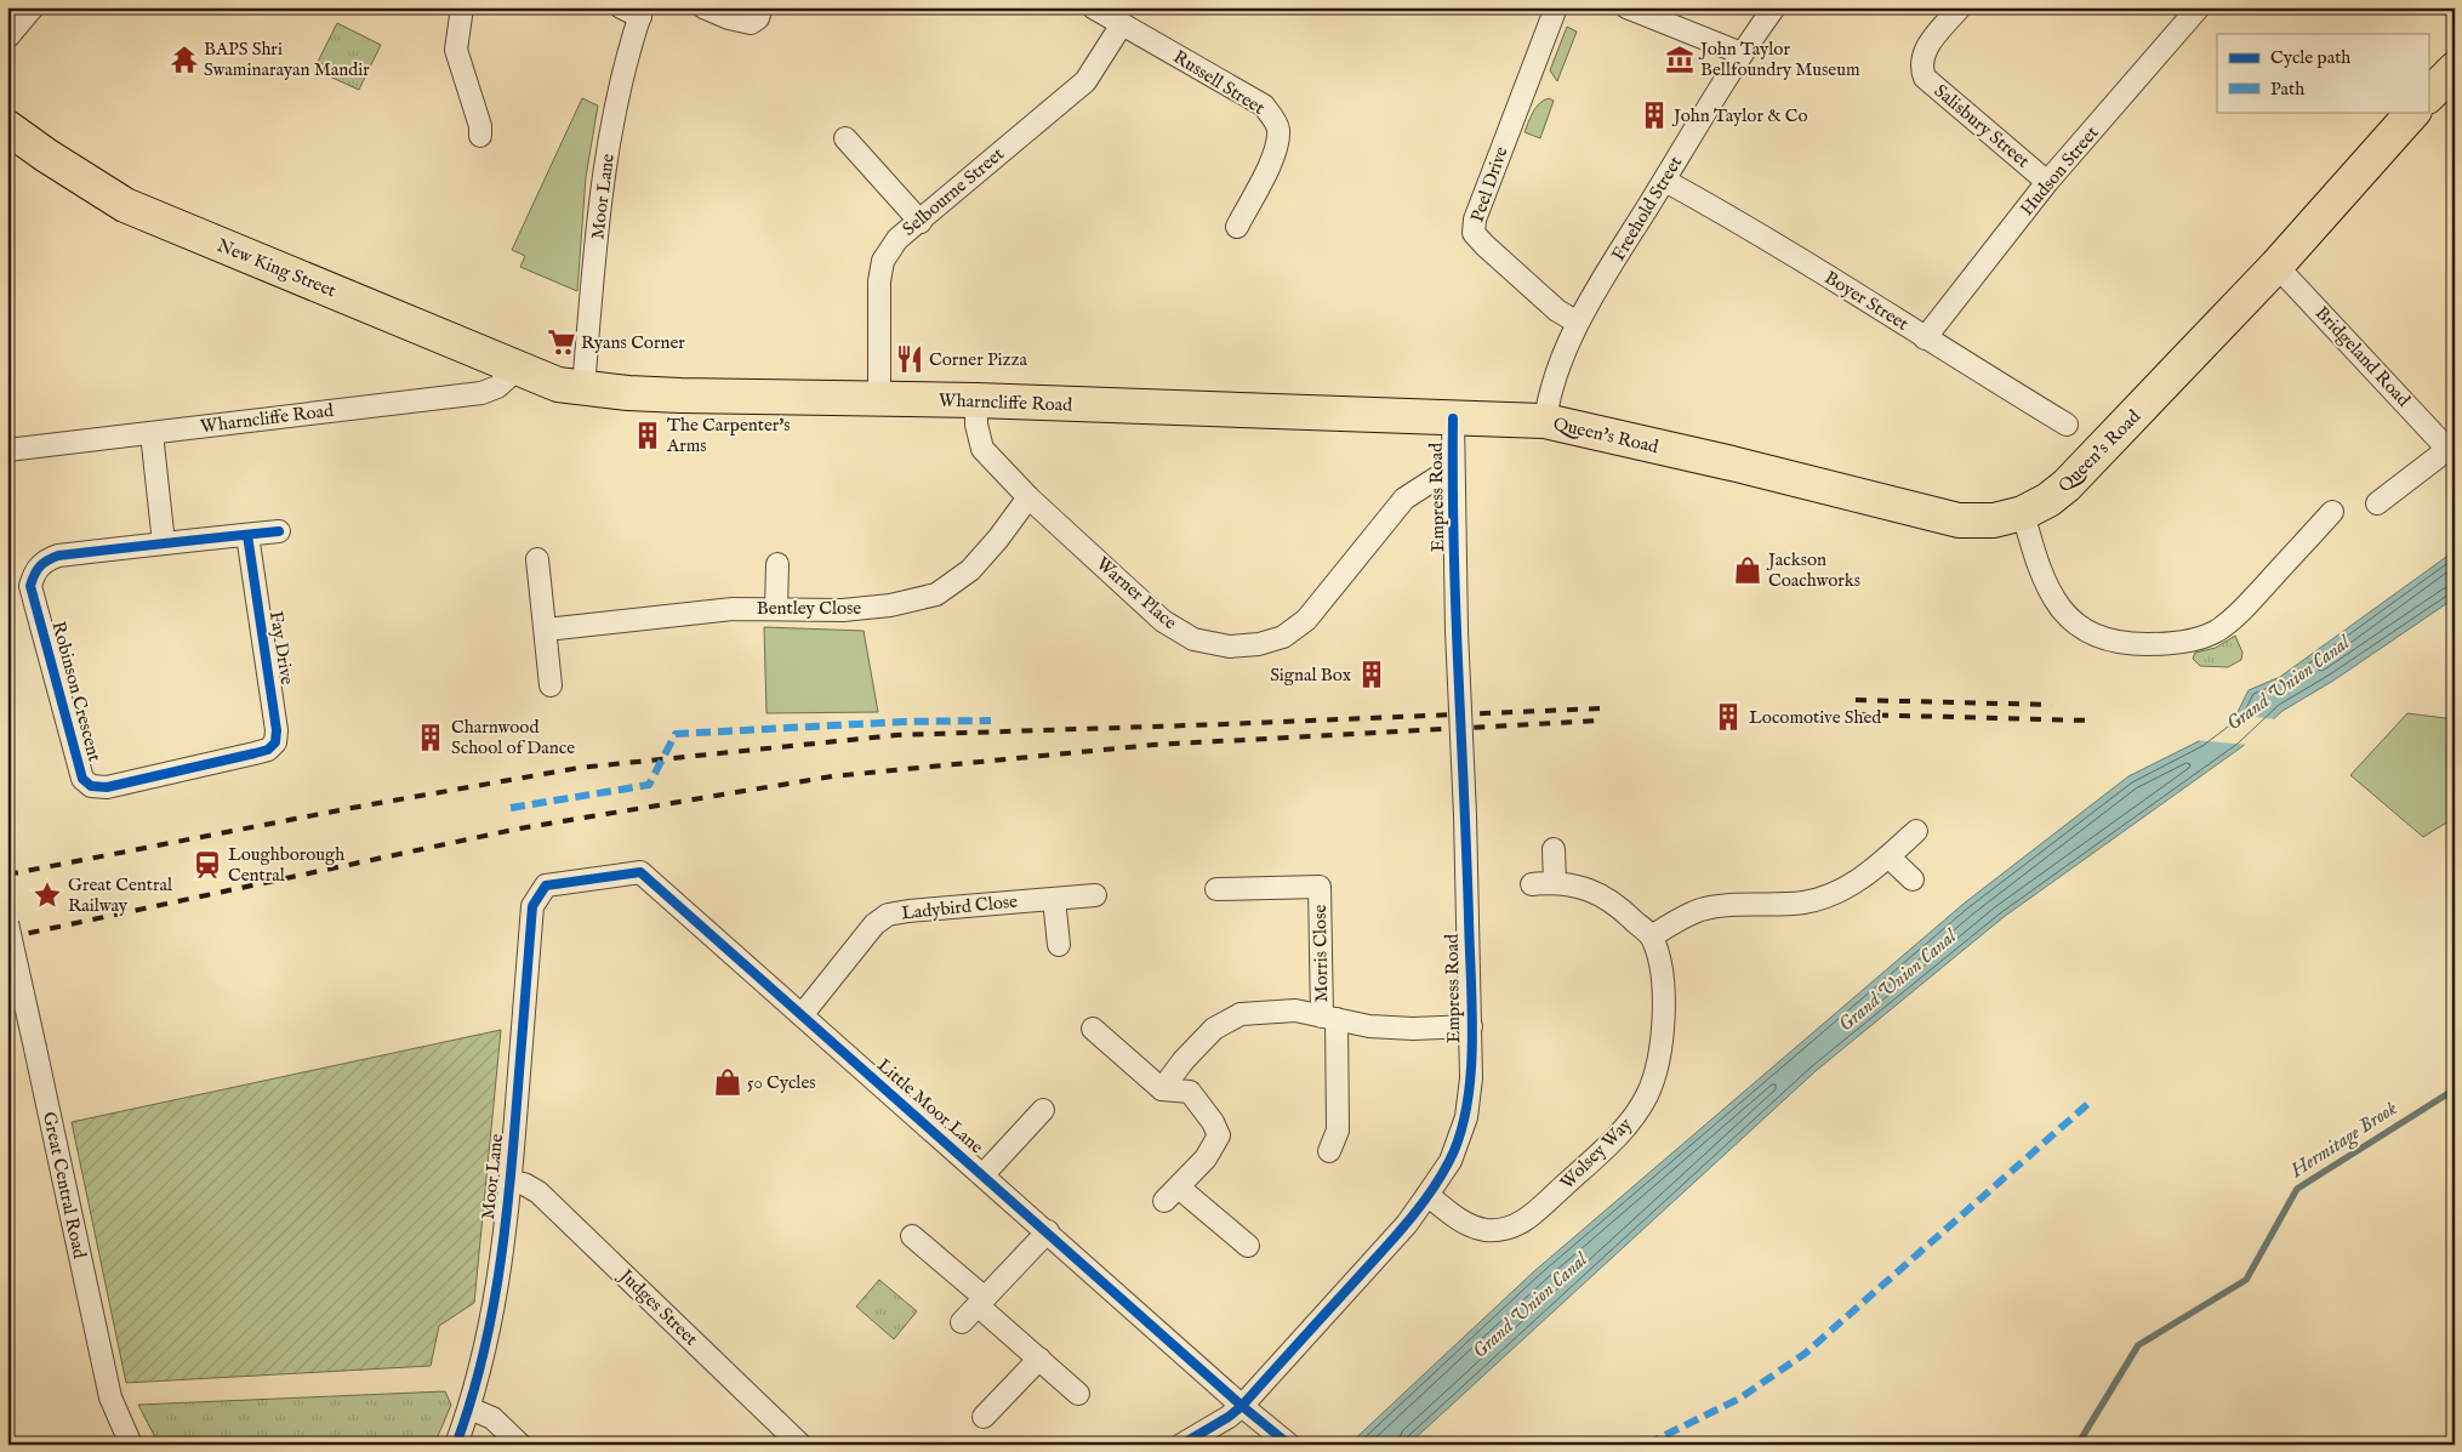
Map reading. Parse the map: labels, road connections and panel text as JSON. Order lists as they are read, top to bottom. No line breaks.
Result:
{"streets":{"main road":["New King Street","Wharncliffe Road","Queen's Road"],"street":["Russell Street","Salisbury Street","Hudson Street","Peel Drive","Selbourne Street","Moor Lane","Freehold Street","Boyer Street","Bridgeland Road","Empress Road","Warner Place","Bentley Close","Fay Drive","Robinson Crescent","Ladybird Close","Morris Close","Little Moor Lane","Wolsey Way","Great Central Road","Judges Street"]},"crossings":[["Russell Street","Selbourne Street"],["Salisbury Street","Hudson Street"],["Hudson Street","Boyer Street"],["Peel Drive","Freehold Street"],["Selbourne Street","Wharncliffe Road"],["Moor Lane","New King Street"],["Moor Lane","Wharncliffe Road"],["Moor Lane","Little Moor Lane"],["Moor Lane","Judges Street"],["Freehold Street","Boyer Street"],["Freehold Street","Queen's Road"],["New King Street","Wharncliffe Road"],["Bridgeland Road","Queen's Road"],["Wharncliffe Road","Queen's Road"],["Wharncliffe Road","Empress Road"],["Wharncliffe Road","Warner Place"],["Queen's Road","Empress Road"],["Empress Road","Warner Place"],["Empress Road","Morris Close"],["Empress Road","Little Moor Lane"],["Empress Road","Wolsey Way"],["Warner Place","Bentley Close"],["Fay Drive","Robinson Crescent"],["Ladybird Close","Little Moor Lane"]],"water":["Grand Union Canal","Hermitage Brook"],"places":{"temple":["BAPS Shri Swaminarayan Mandir"],"museum":["John Taylor Bellfoundry Museum"],"building":["John Taylor & Co","The Carpenter's Arms","Signal Box","Locomotive Shed","Charnwood School of Dance"],"supermarket":["Ryans Corner"],"restaurant":["Corner Pizza"],"shop":["Jackson Coachworks","50 Cycles"],"station":["Loughborough Central"],"place":["Great Central Railway"]},"legend":["Cycle path","Path"]}
